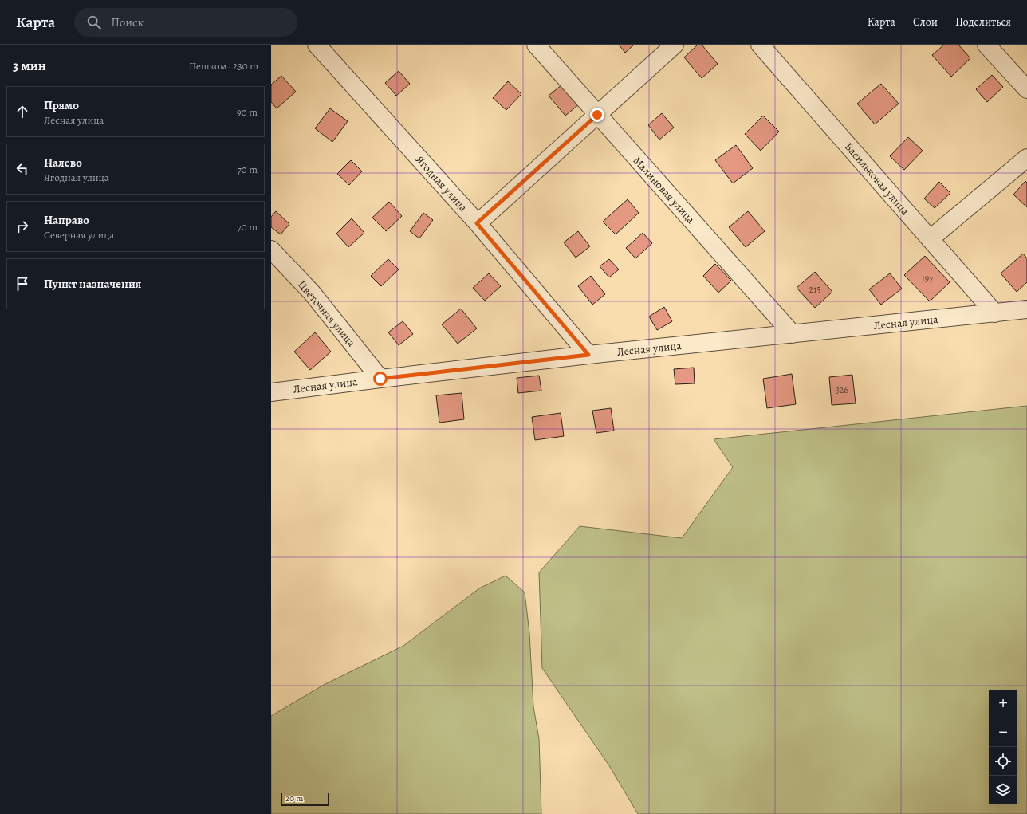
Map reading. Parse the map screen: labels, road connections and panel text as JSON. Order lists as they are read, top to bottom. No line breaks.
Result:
{"streets":{"street":["Васильковая улица","Ягодная улица","Малиновая улица","Цветочная улица","Лесная улица"]},"crossings":[["Васильковая улица","Лесная улица"],["Ягодная улица","Лесная улица"],["Малиновая улица","Лесная улица"],["Цветочная улица","Лесная улица"]],"house_numbers":["197","215","326"],"scale_bar":"20 m","page":{"header":"Карта","search":"Поиск","nav":["Карта","Слои","Поделиться"],"heading":["3 мин","Пешком · 230 m"],"list":[["Прямо","Лесная улица","90 m"],["Налево","Ягодная улица","70 m"],["Направо","Северная улица","70 m"],"Пункт назначения"],"map_buttons":["+","−"],"scale":"20 m"}}
